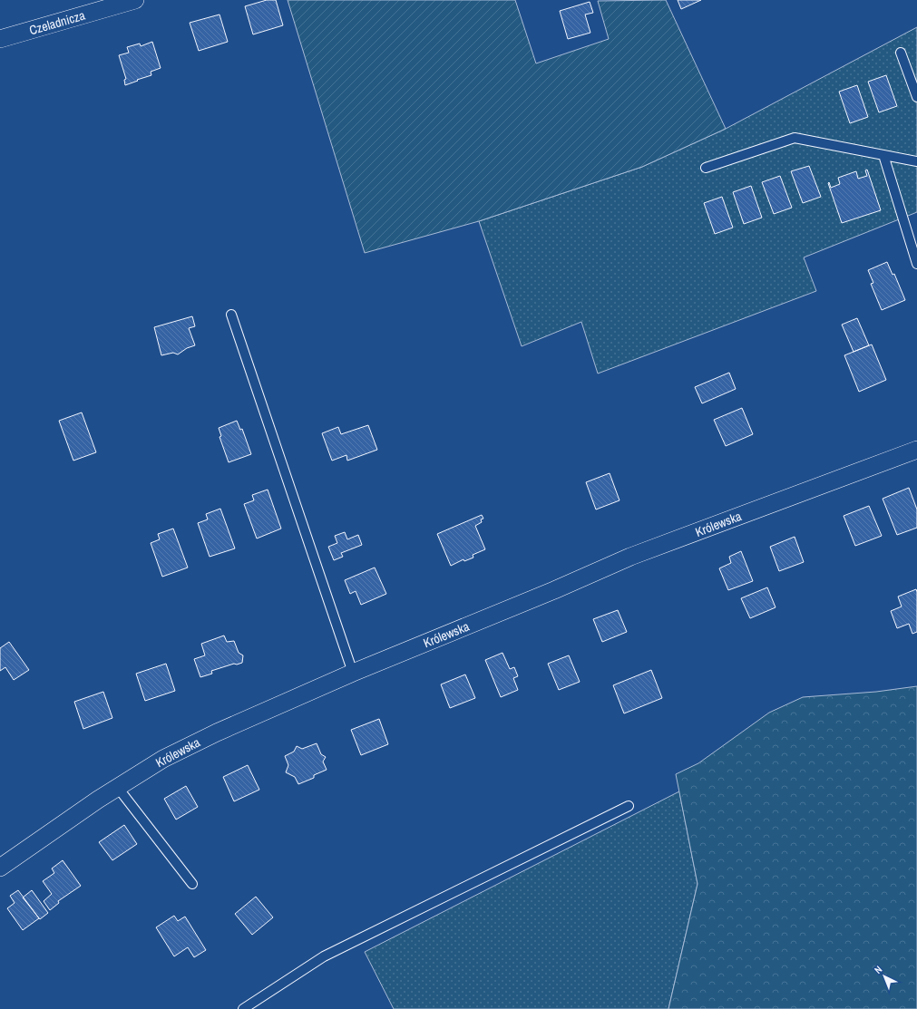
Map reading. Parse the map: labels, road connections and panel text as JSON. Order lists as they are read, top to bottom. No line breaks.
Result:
{"streets":{"street":["Czeladnicza","Królewska"]},"north":"top left"}
